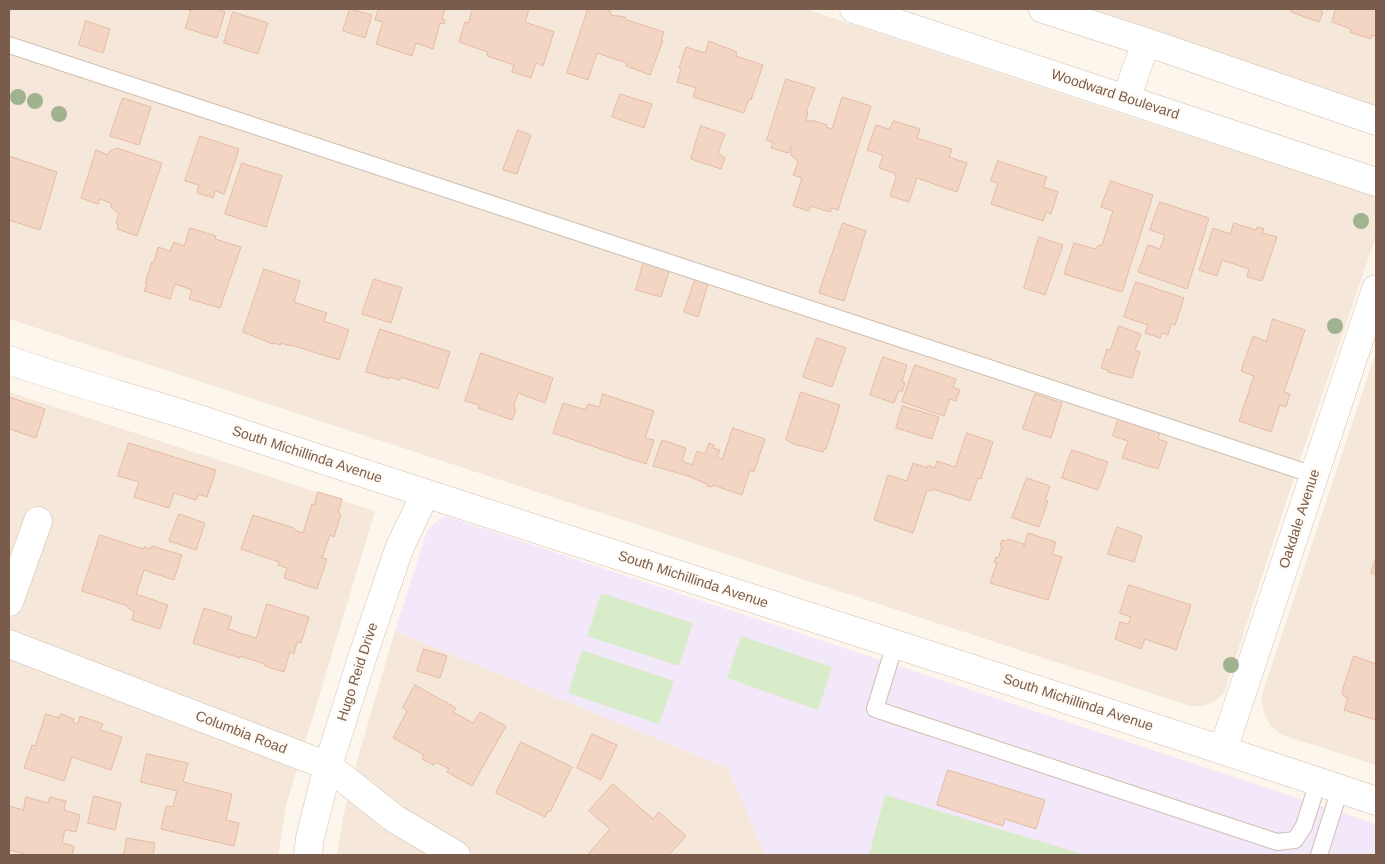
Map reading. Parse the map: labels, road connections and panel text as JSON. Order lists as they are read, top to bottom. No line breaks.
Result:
{"streets":{"street":["Woodward Boulevard","South Michillinda Avenue","Oakdale Avenue","Hugo Reid Drive","Columbia Road"]},"crossings":[["South Michillinda Avenue","Oakdale Avenue"],["South Michillinda Avenue","Hugo Reid Drive"],["Hugo Reid Drive","Columbia Road"]]}
